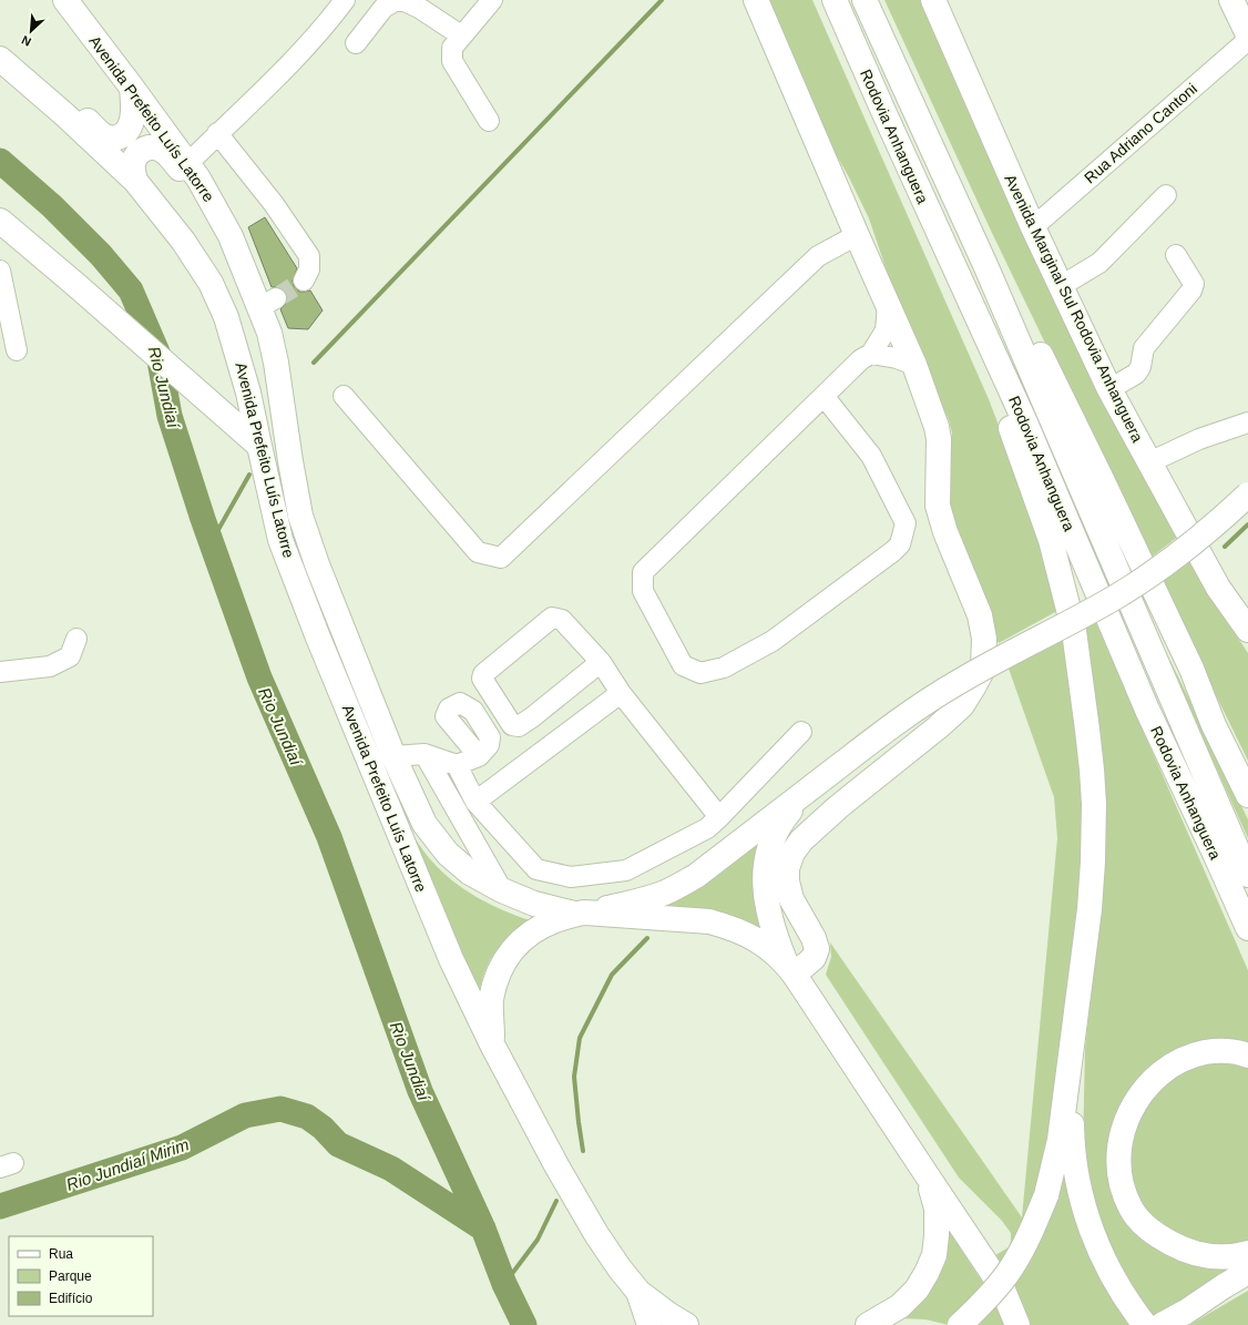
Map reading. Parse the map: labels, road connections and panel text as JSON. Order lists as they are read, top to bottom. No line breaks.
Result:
{"streets":{"main road":["Avenida Prefeito Luís Latorre","Rodovia Anhanguera","Avenida Marginal Sul Rodovia Anhanguera"],"street":["Rua Adriano Cantoni"]},"crossings":[["Rua Adriano Cantoni","Avenida Marginal Sul Rodovia Anhanguera"]],"water":["Rio Jundiaí","Rio Jundiaí Mirim"],"legend":["Rua","Parque","Edifício"],"north":"bottom left"}
